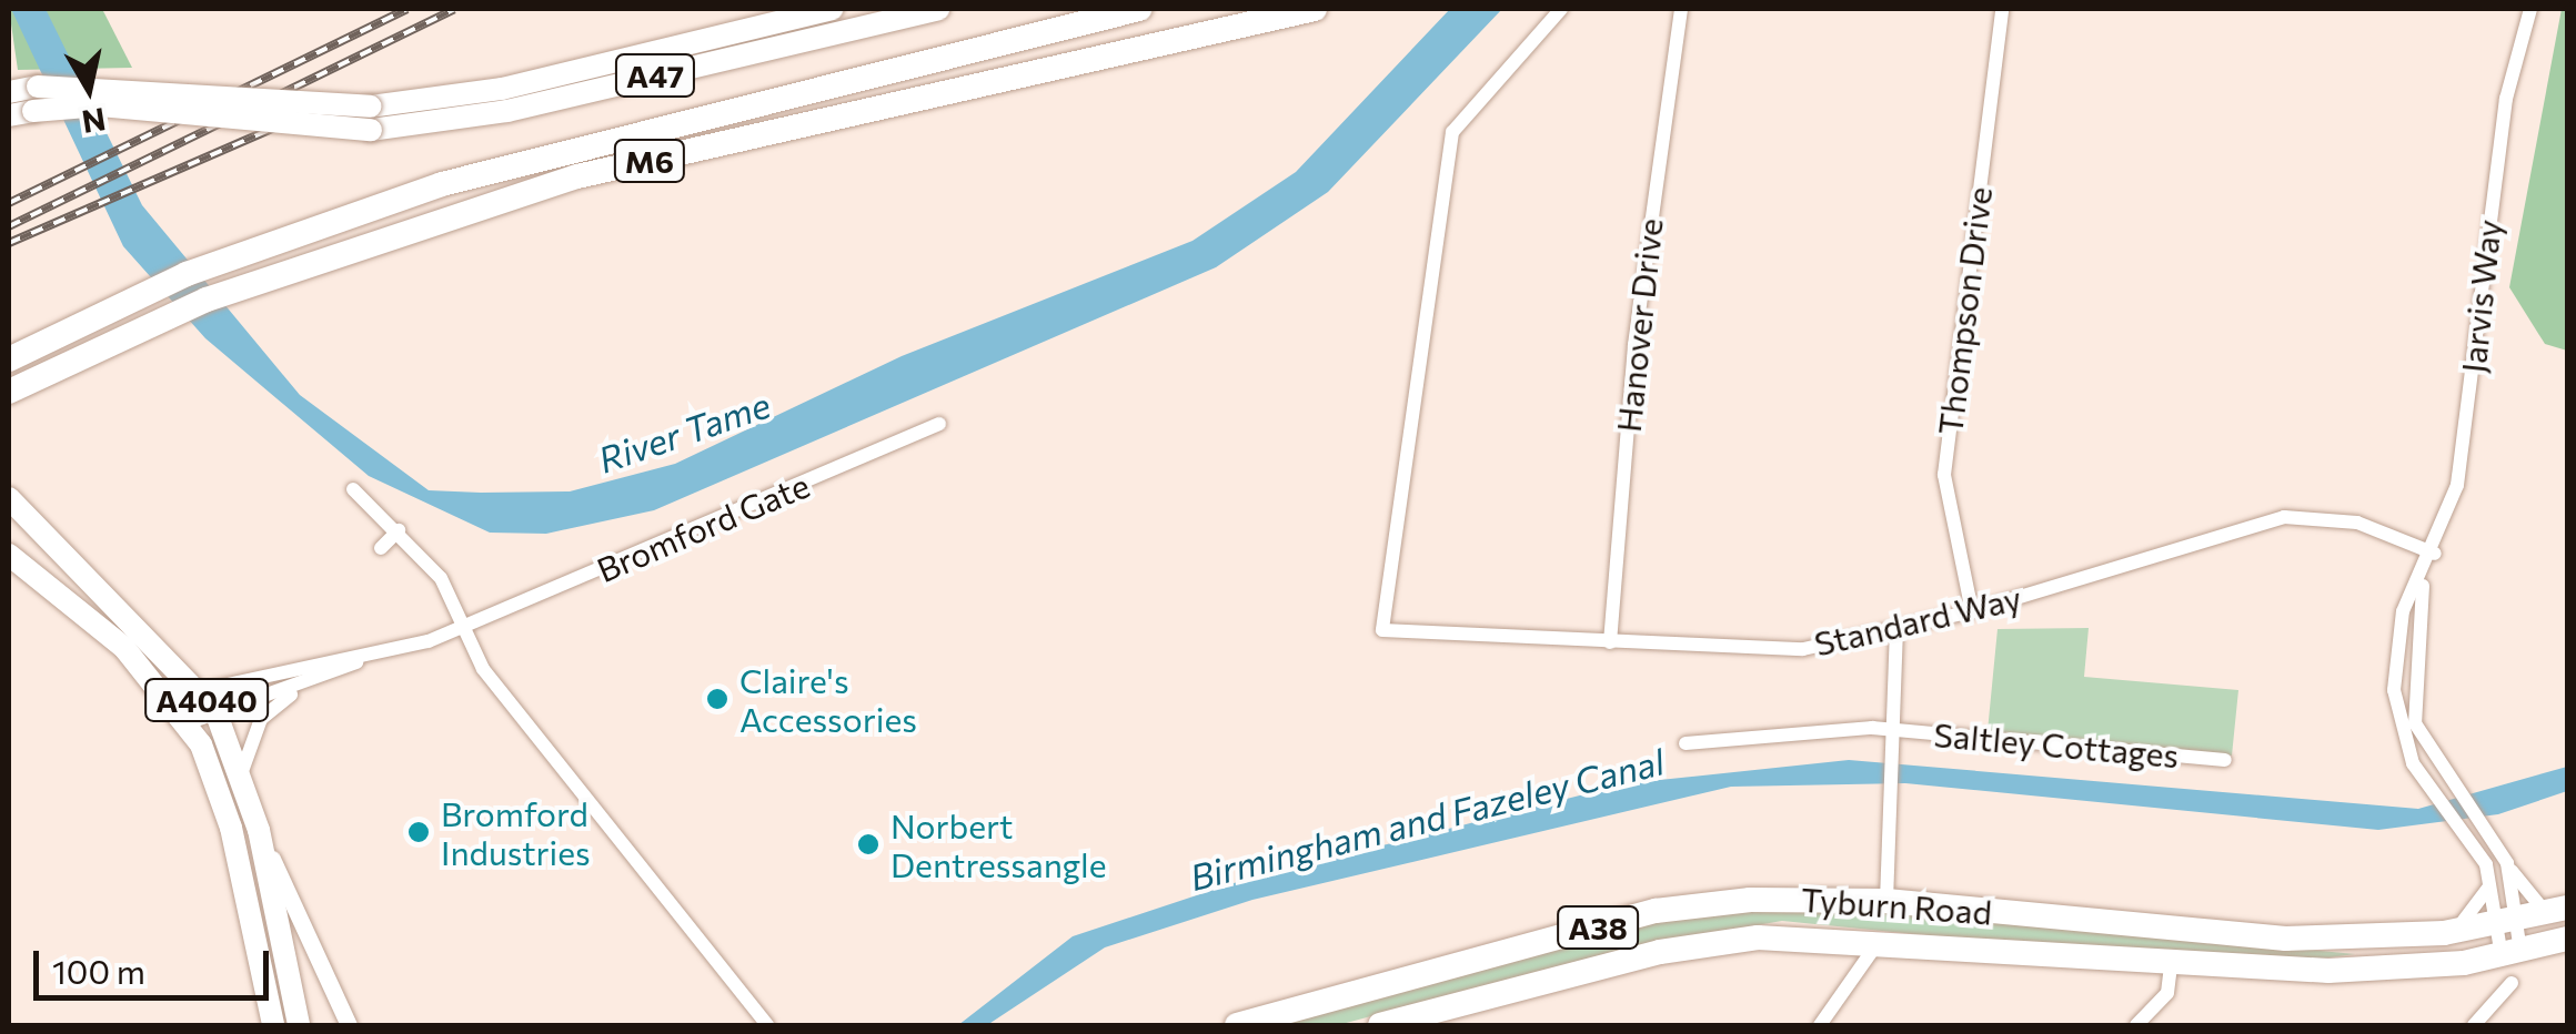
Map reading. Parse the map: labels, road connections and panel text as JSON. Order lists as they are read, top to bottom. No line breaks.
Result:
{"streets":{"highway":["M6","Tyburn Road","A38"],"main road":["A47","A4040"],"street":["Jarvis Way","Thompson Drive","Hanover Drive","Bromford Gate","Standard Way","Saltley Cottages"]},"crossings":[["Jarvis Way","Standard Way"],["Jarvis Way","Tyburn Road"],["Thompson Drive","Standard Way"],["Hanover Drive","Standard Way"],["Bromford Gate","A4040"],["Saltley Cottages","Tyburn Road"]],"water":["River Tame","Birmingham and Fazeley Canal"],"places":["Claire's Accessories","Bromford Industries","Norbert Dentressangle"],"scale_bar":"100 m","north":"bottom"}
